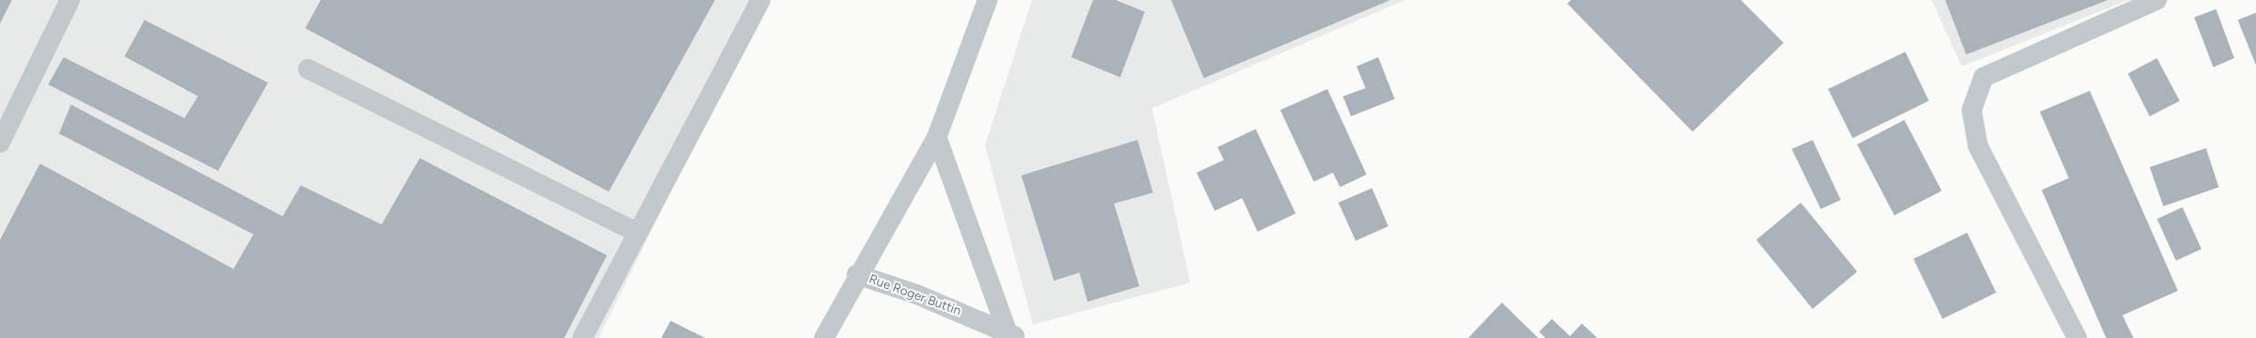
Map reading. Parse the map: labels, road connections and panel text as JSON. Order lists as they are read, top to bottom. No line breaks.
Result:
{"streets":{"street":["Rue Roger Buttin"]}}
